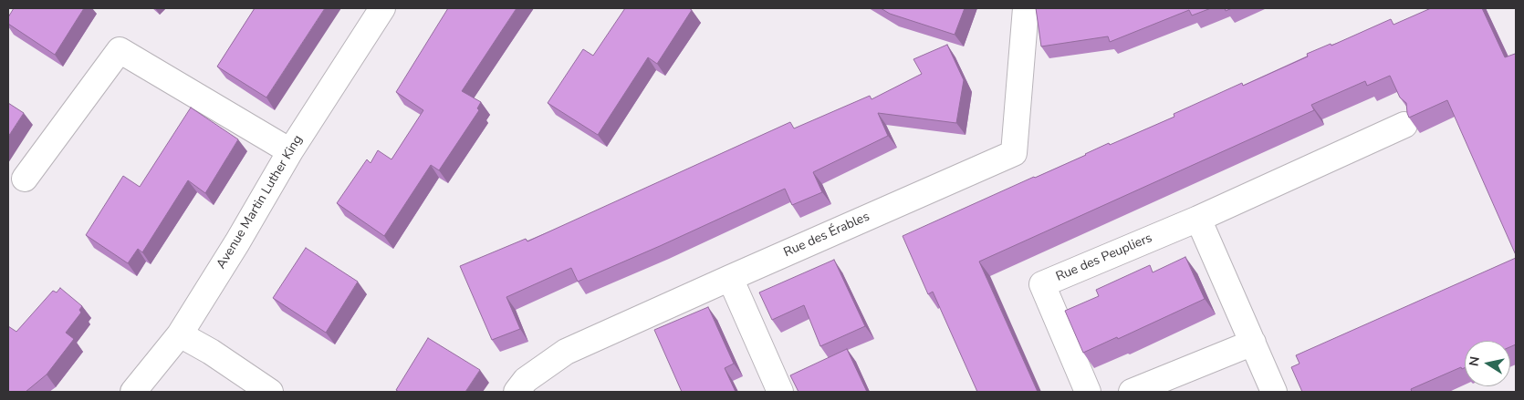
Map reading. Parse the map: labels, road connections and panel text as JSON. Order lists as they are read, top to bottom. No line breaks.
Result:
{"streets":{"street":["Avenue Martin Luther King","Rue des Érables","Rue des Peupliers"]},"north":"left"}
